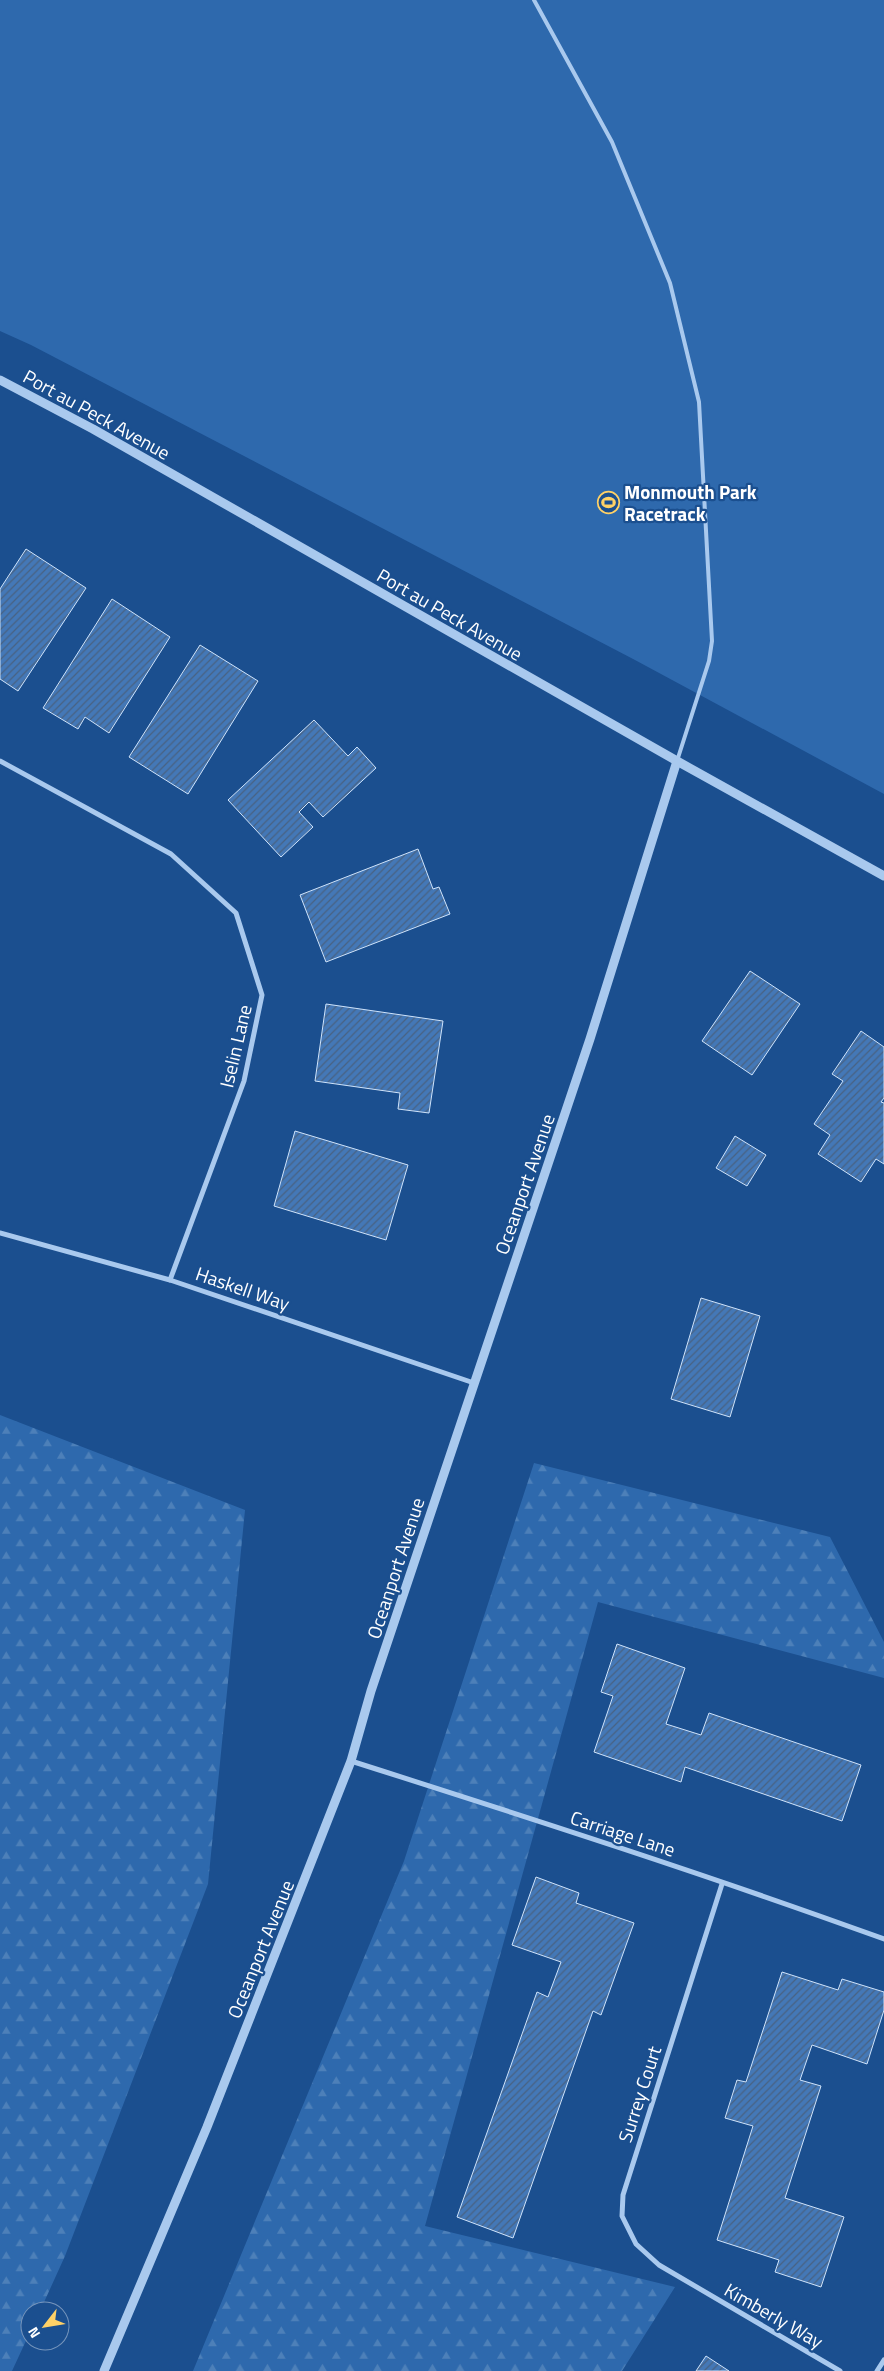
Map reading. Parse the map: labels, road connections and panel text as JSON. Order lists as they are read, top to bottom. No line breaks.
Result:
{"streets":{"street":["Port au Peck Avenue","Iselin Lane","Oceanport Avenue","Haskell Way","Carriage Lane","Surrey Court","Kimberly Way"]},"crossings":[["Port au Peck Avenue","Oceanport Avenue"],["Iselin Lane","Haskell Way"],["Oceanport Avenue","Haskell Way"],["Oceanport Avenue","Carriage Lane"],["Carriage Lane","Surrey Court"],["Surrey Court","Kimberly Way"]],"places":{"sports":["Monmouth Park Racetrack"]},"north":"bottom left"}
